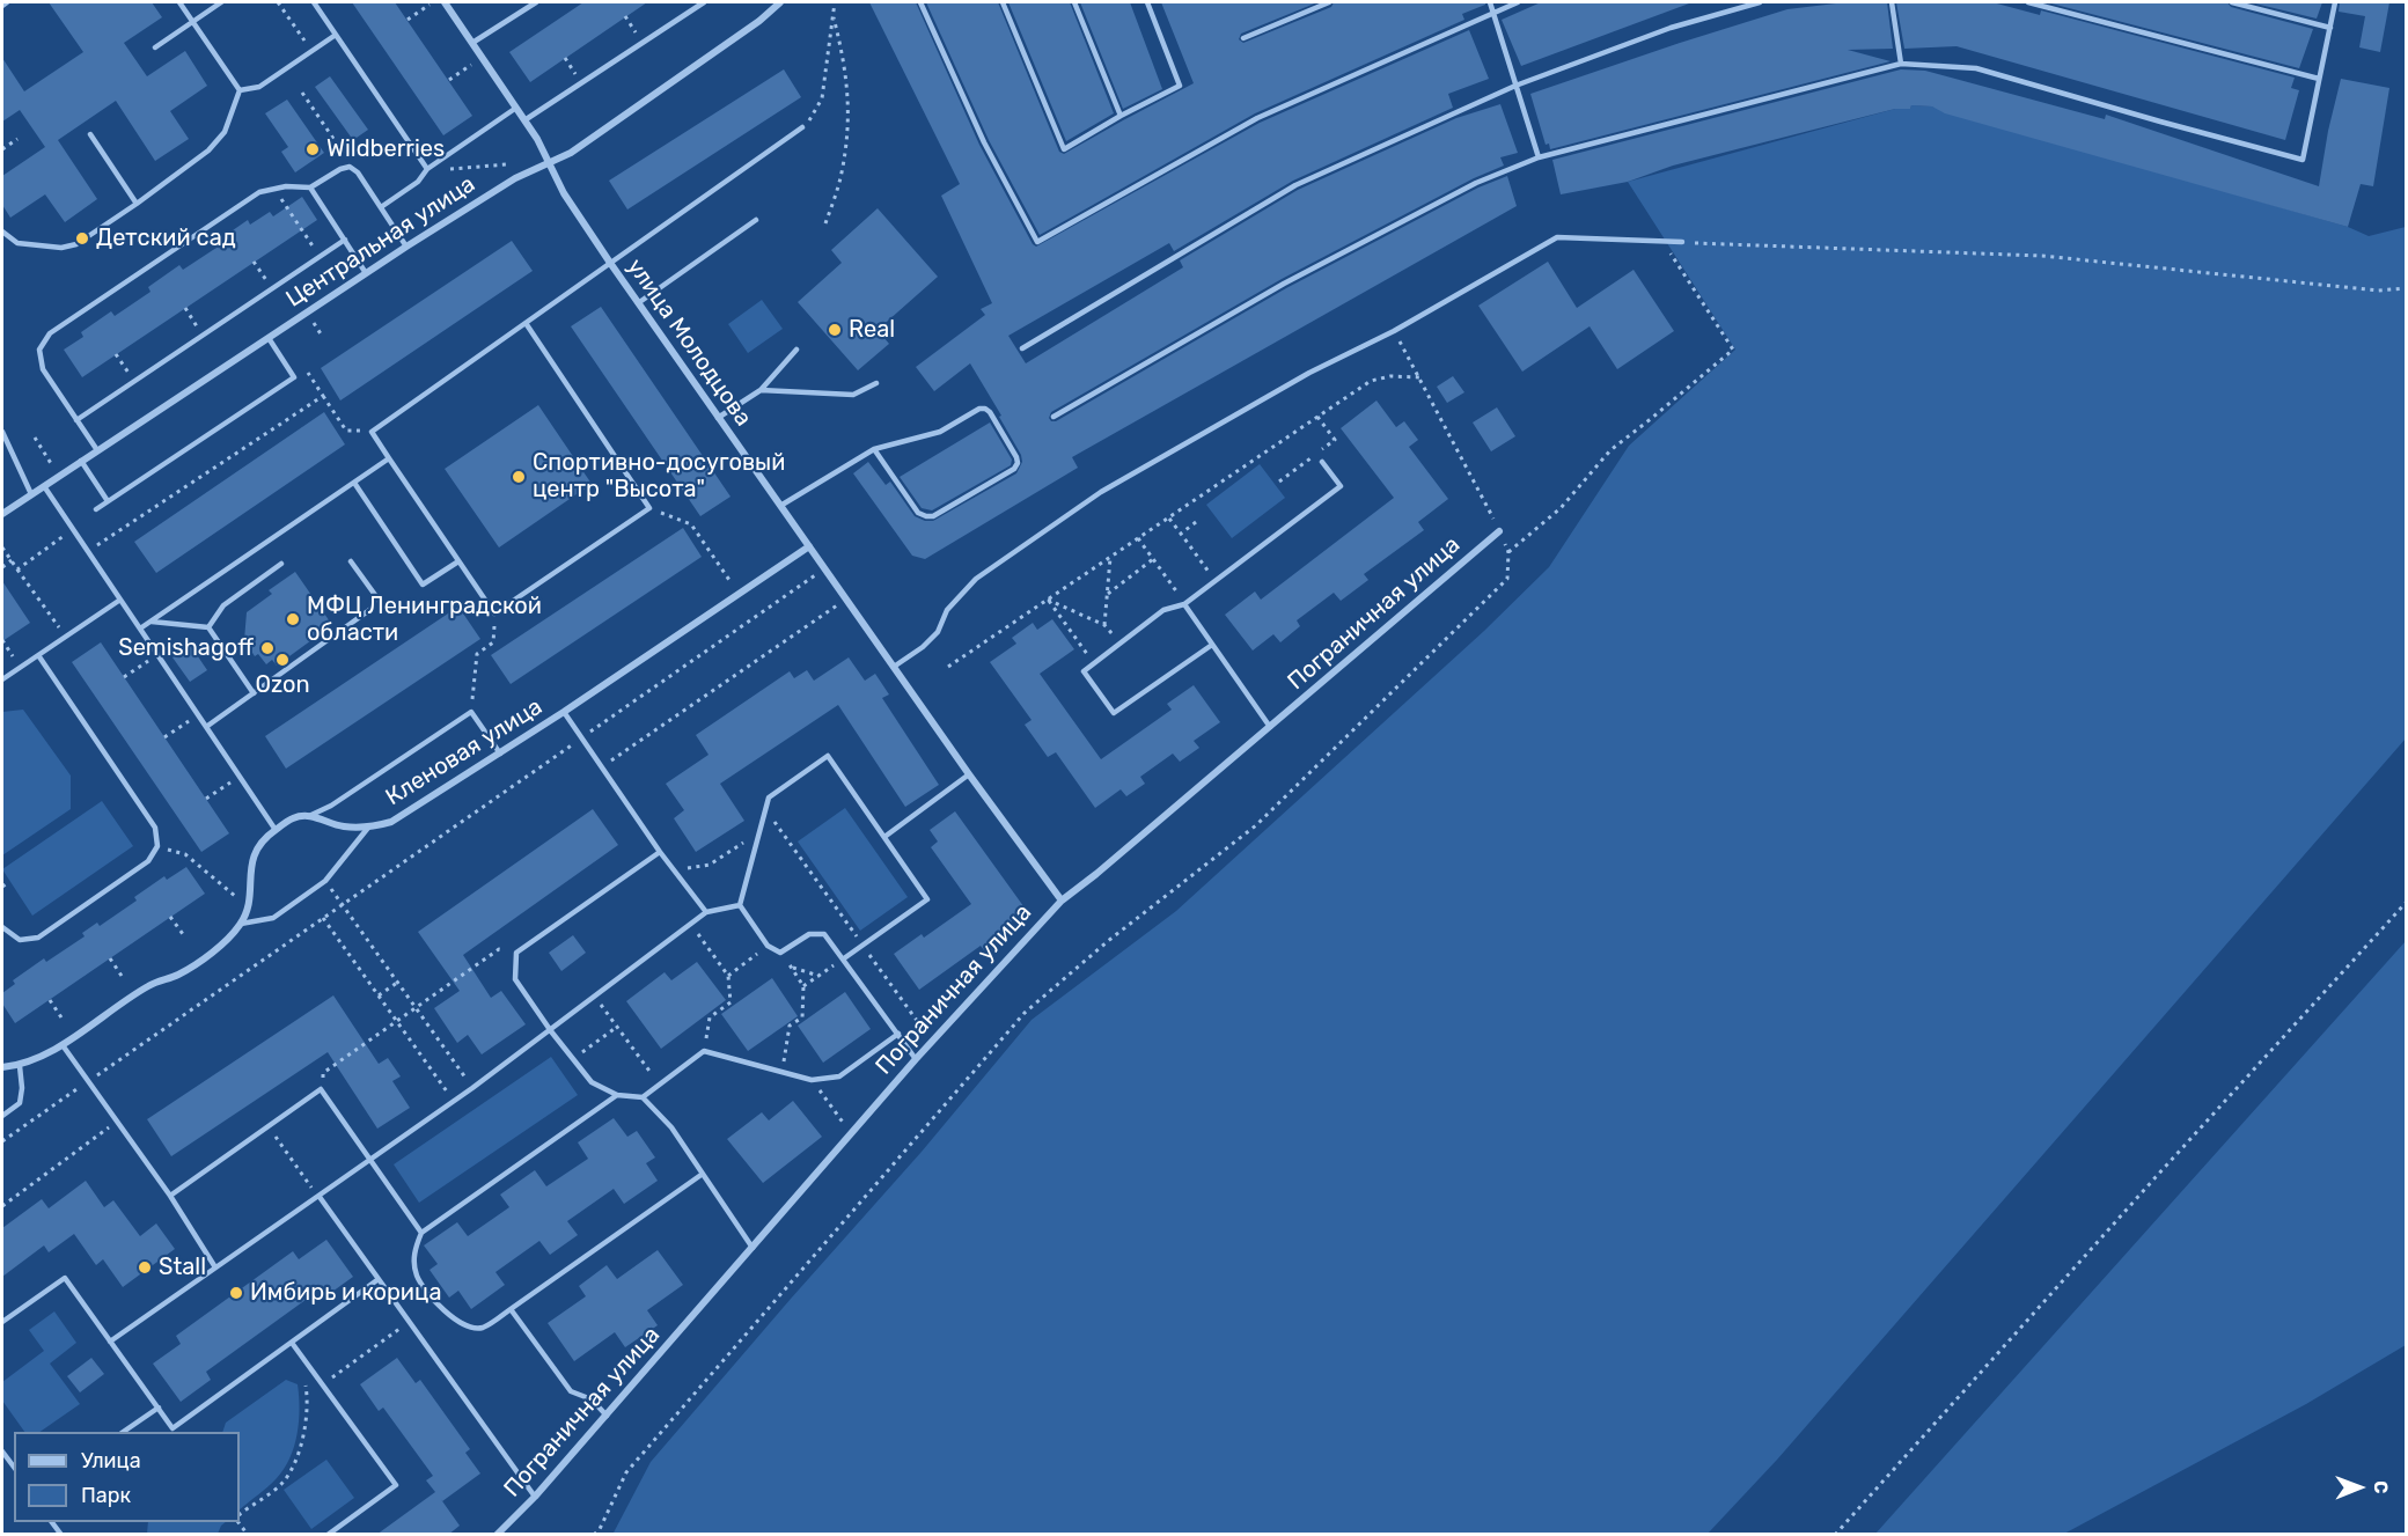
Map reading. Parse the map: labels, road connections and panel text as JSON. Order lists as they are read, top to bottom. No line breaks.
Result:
{"streets":{"street":["Центральная улица","улица Молодцова","Пограничная улица","Кленовая улица"]},"crossings":[["Центральная улица","улица Молодцова"],["улица Молодцова","Пограничная улица"],["улица Молодцова","Кленовая улица"]],"places":["Wildberries","Детский сад","Real","Спортивно-досуговый центр \"Высота\"","МФЦ Ленинградской области","Semishagoff","Ozon","Stall","Имбирь и корица"],"legend":["Улица","Парк"],"north":"right"}
